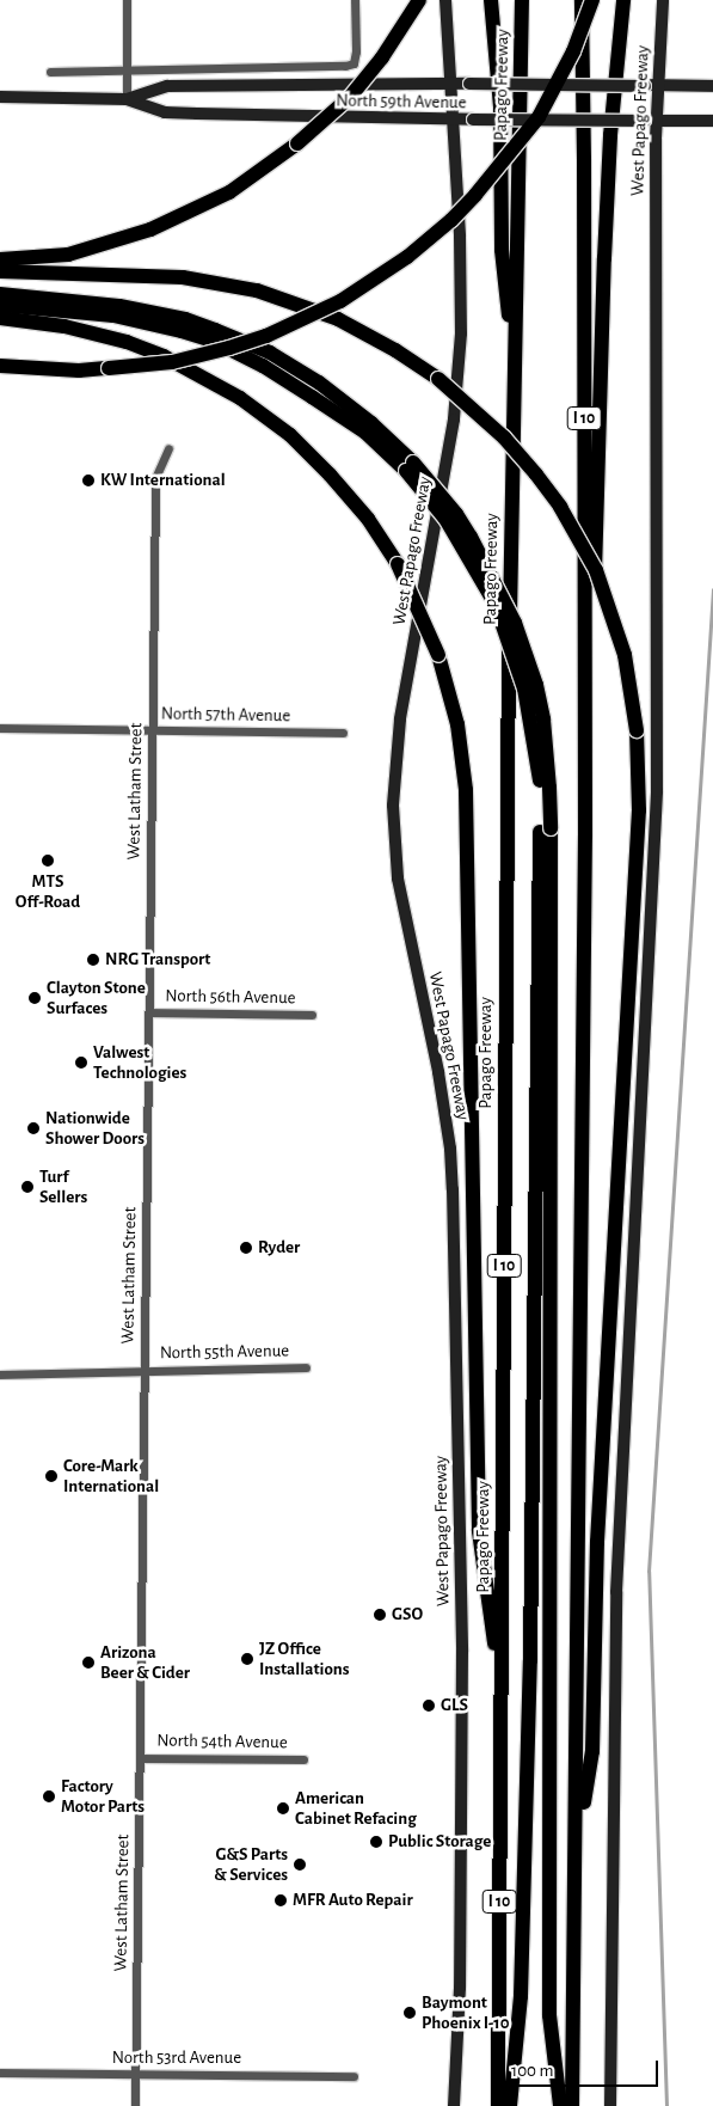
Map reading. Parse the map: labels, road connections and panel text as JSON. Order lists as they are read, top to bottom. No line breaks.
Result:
{"streets":{"highway":["Papago Freeway","I 10"],"main road":["North 59th Avenue","West Papago Freeway"],"street":["North 57th Avenue","West Latham Street","North 56th Avenue","North 55th Avenue","North 54th Avenue","North 53rd Avenue"]},"crossings":[["North 59th Avenue","West Papago Freeway"],["North 57th Avenue","West Latham Street"],["West Latham Street","North 56th Avenue"],["West Latham Street","North 55th Avenue"],["West Latham Street","North 54th Avenue"],["West Latham Street","North 53rd Avenue"]],"places":["KW International","MTS Off-Road","NRG Transport","Clayton Stone Surfaces","Valwest Technologies","Nationwide Shower Doors","Turf Sellers","Ryder","Core-Mark International","GSO","JZ Office Installations","Arizona Beer & Cider","GLS","Factory Motor Parts","American Cabinet Refacing","Public Storage","G&S Parts & Services","MFR Auto Repair","Baymont Phoenix I-10"],"scale_bar":"100 m"}
